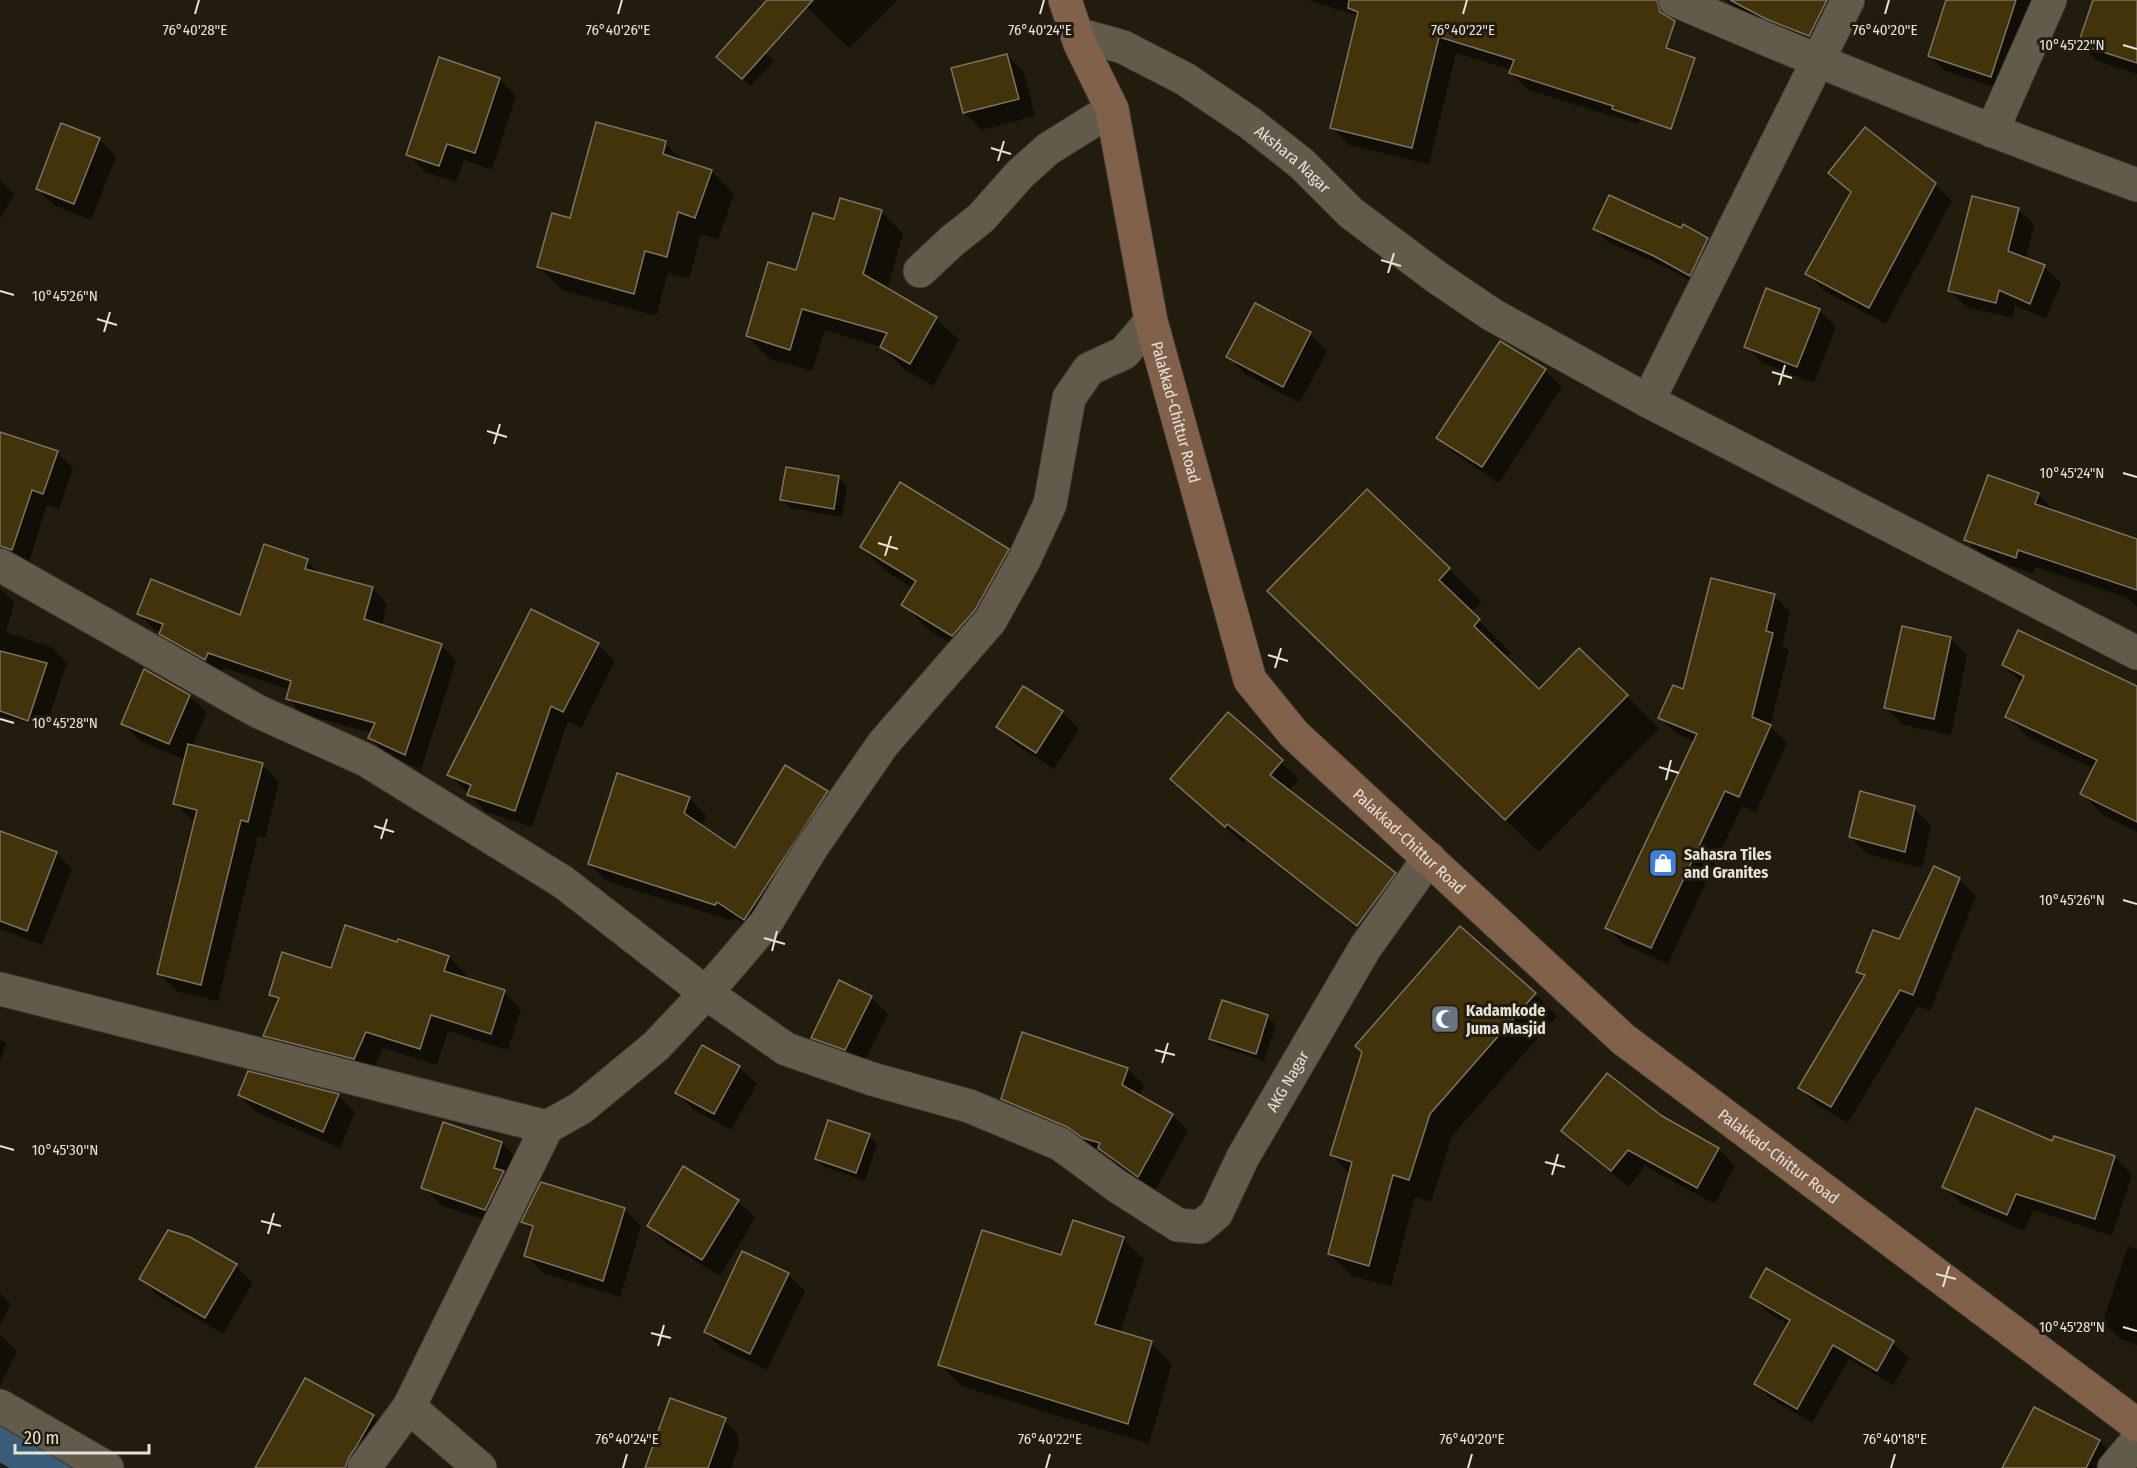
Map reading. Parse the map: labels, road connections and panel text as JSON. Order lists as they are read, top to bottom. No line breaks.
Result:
{"streets":{"main road":["Palakkad-Chittur Road"],"street":["Akshara Nagar","AKG Nagar"]},"crossings":[["Akshara Nagar","Palakkad-Chittur Road"],["Palakkad-Chittur Road","AKG Nagar"]],"places":{"shop":["Sahasra Tiles and Granites"],"mosque":["Kadamkode Juma Masjid"]},"scale_bar":"20 m","coordinates":["76°40'28\"E","76°40'26\"E","76°40'24\"E","76°40'22\"E","76°40'20\"E","10°45'22\"N","10°45'26\"N","10°45'24\"N","10°45'28\"N","10°45'30\"N","76°40'18\"E"]}
